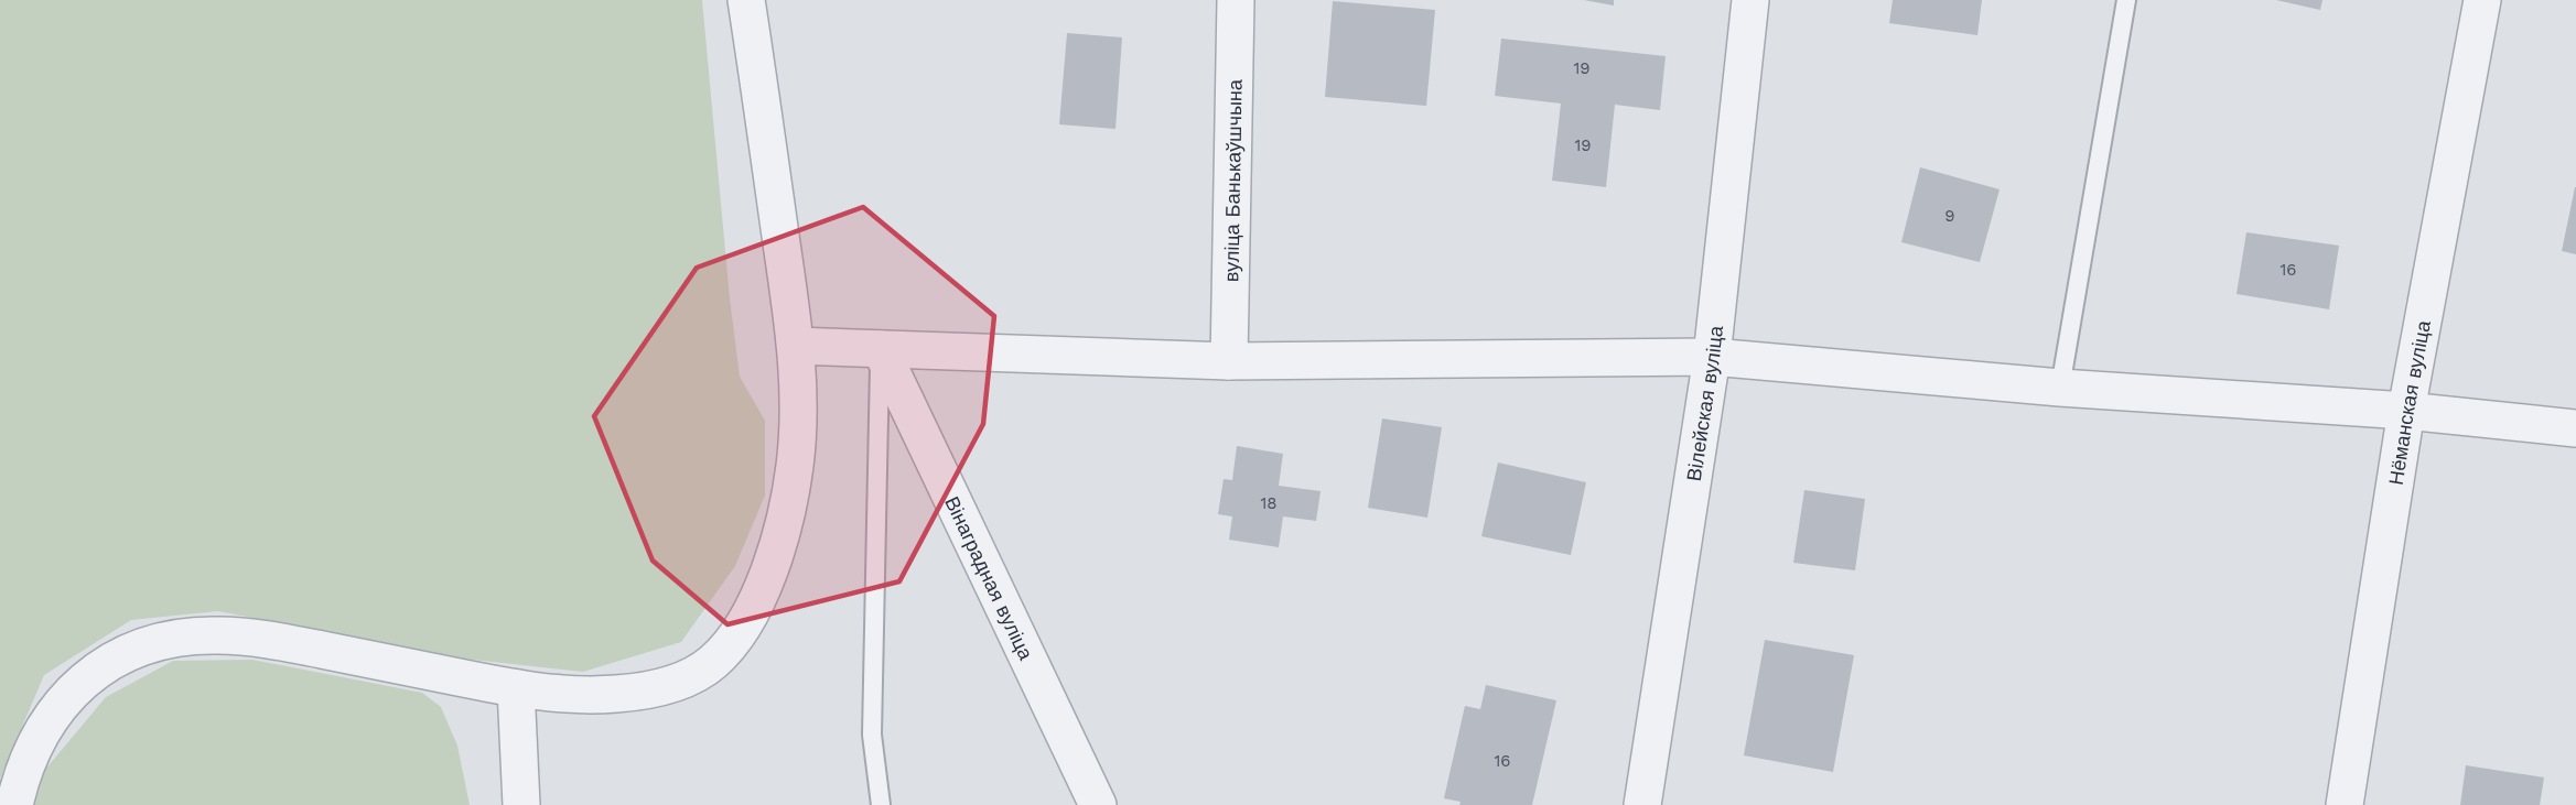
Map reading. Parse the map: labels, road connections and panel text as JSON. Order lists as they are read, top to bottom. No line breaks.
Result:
{"streets":{"street":["вуліца Банькаўшчына","Нёманская вуліца","Вілейская вуліца","Вінаградная вуліца"]},"house_numbers":["19","19","9","16","18","16"]}
